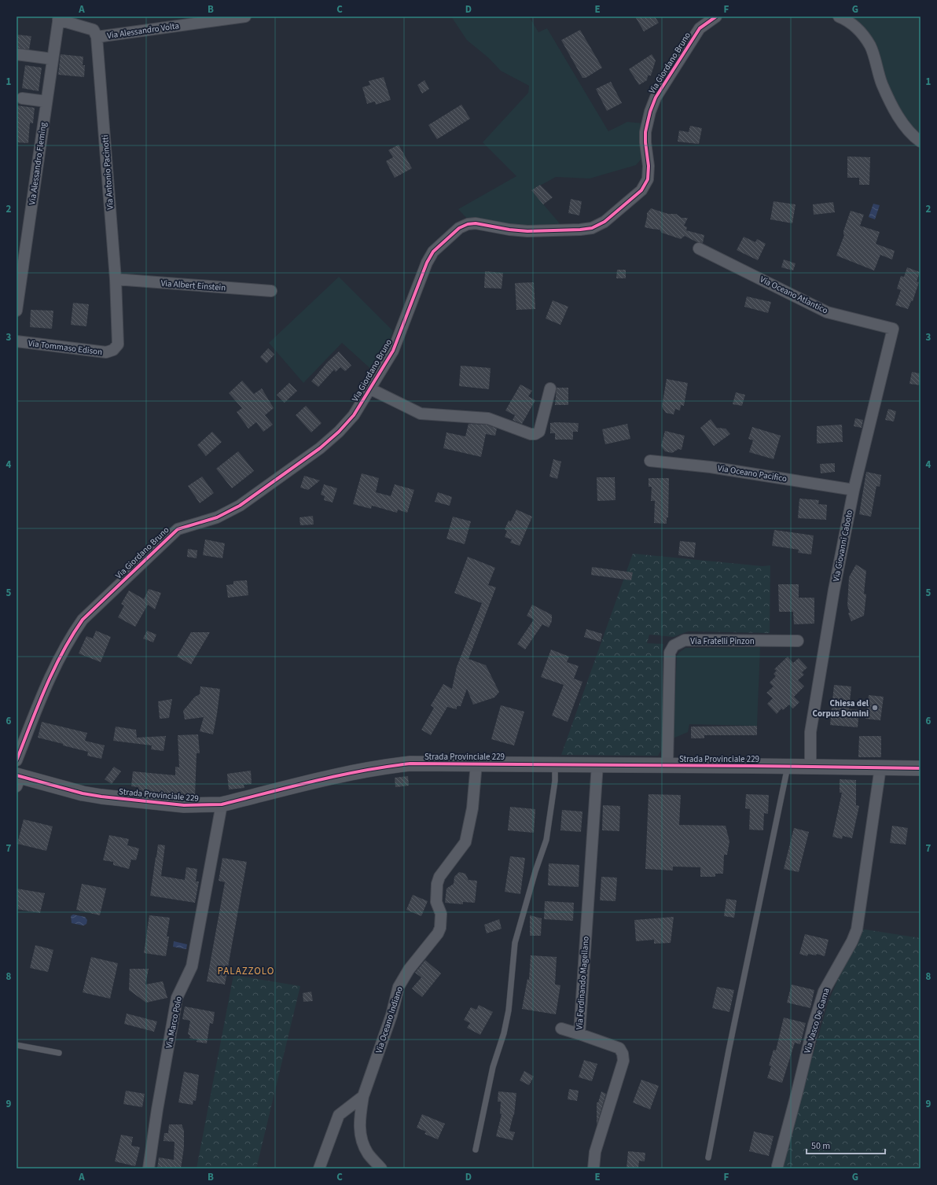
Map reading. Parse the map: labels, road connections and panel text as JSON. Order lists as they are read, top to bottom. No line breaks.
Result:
{"streets":{"street":["Via Alessandro Volta","Via Giordano Bruno","Via Alessandro Fleming","Via Antonio Pacinotti","Via Albert Einstein","Via Oceano Atlantico","Via Tommaso Edison","Via Oceano Pacifico","Via Giovanni Caboto","Via Fratelli Pinzon","Strada Provinciale 229","Via Ferdinando Magellano","Via Oceano Indiano","Via Vasco De Gama","Via Marco Polo"]},"crossings":[["Via Alessandro Volta","Via Antonio Pacinotti"],["Via Antonio Pacinotti","Via Albert Einstein"],["Via Antonio Pacinotti","Via Tommaso Edison"],["Via Oceano Atlantico","Via Giovanni Caboto"],["Via Oceano Pacifico","Via Giovanni Caboto"],["Via Giovanni Caboto","Strada Provinciale 229"],["Via Fratelli Pinzon","Strada Provinciale 229"],["Strada Provinciale 229","Via Ferdinando Magellano"],["Strada Provinciale 229","Via Oceano Indiano"],["Strada Provinciale 229","Via Vasco De Gama"],["Strada Provinciale 229","Via Marco Polo"]],"districts":["PALAZZOLO"],"places":["Chiesa del Corpus Domini"],"scale_bar":"50 m","grid":{"columns":["A","B","C","D","E","F","G"],"rows":["1","2","3","4","5","6","7","8","9"]}}
